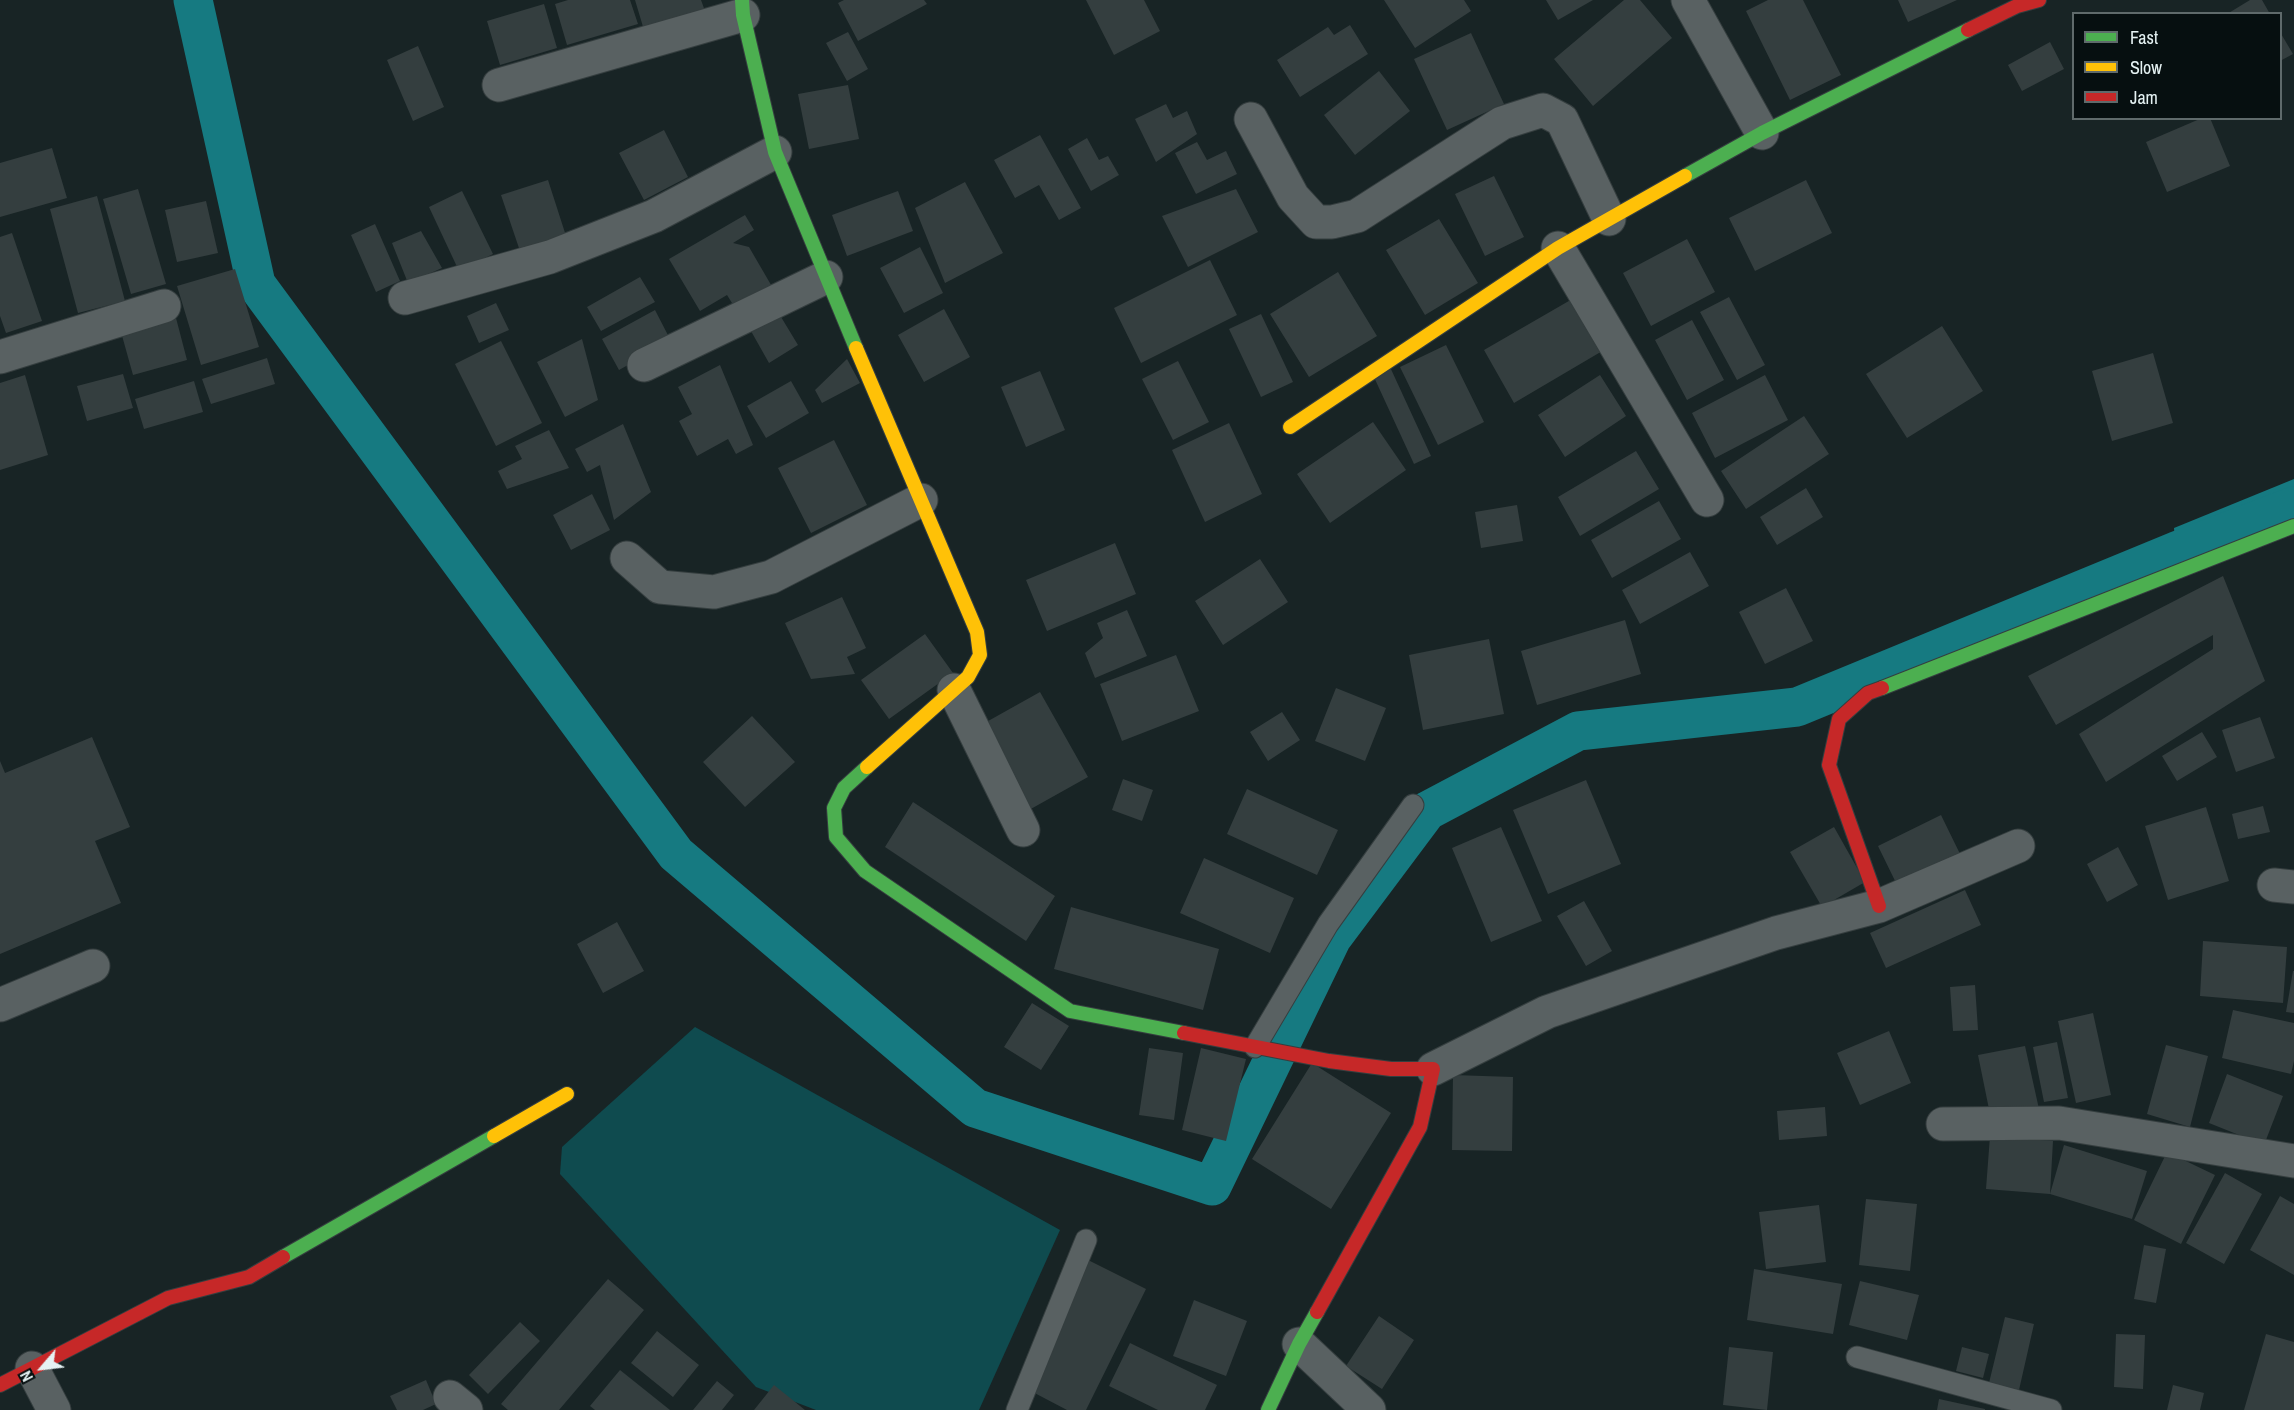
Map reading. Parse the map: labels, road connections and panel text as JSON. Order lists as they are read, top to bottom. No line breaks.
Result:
{"legend":["Fast","Slow","Jam"],"north":"bottom left"}
